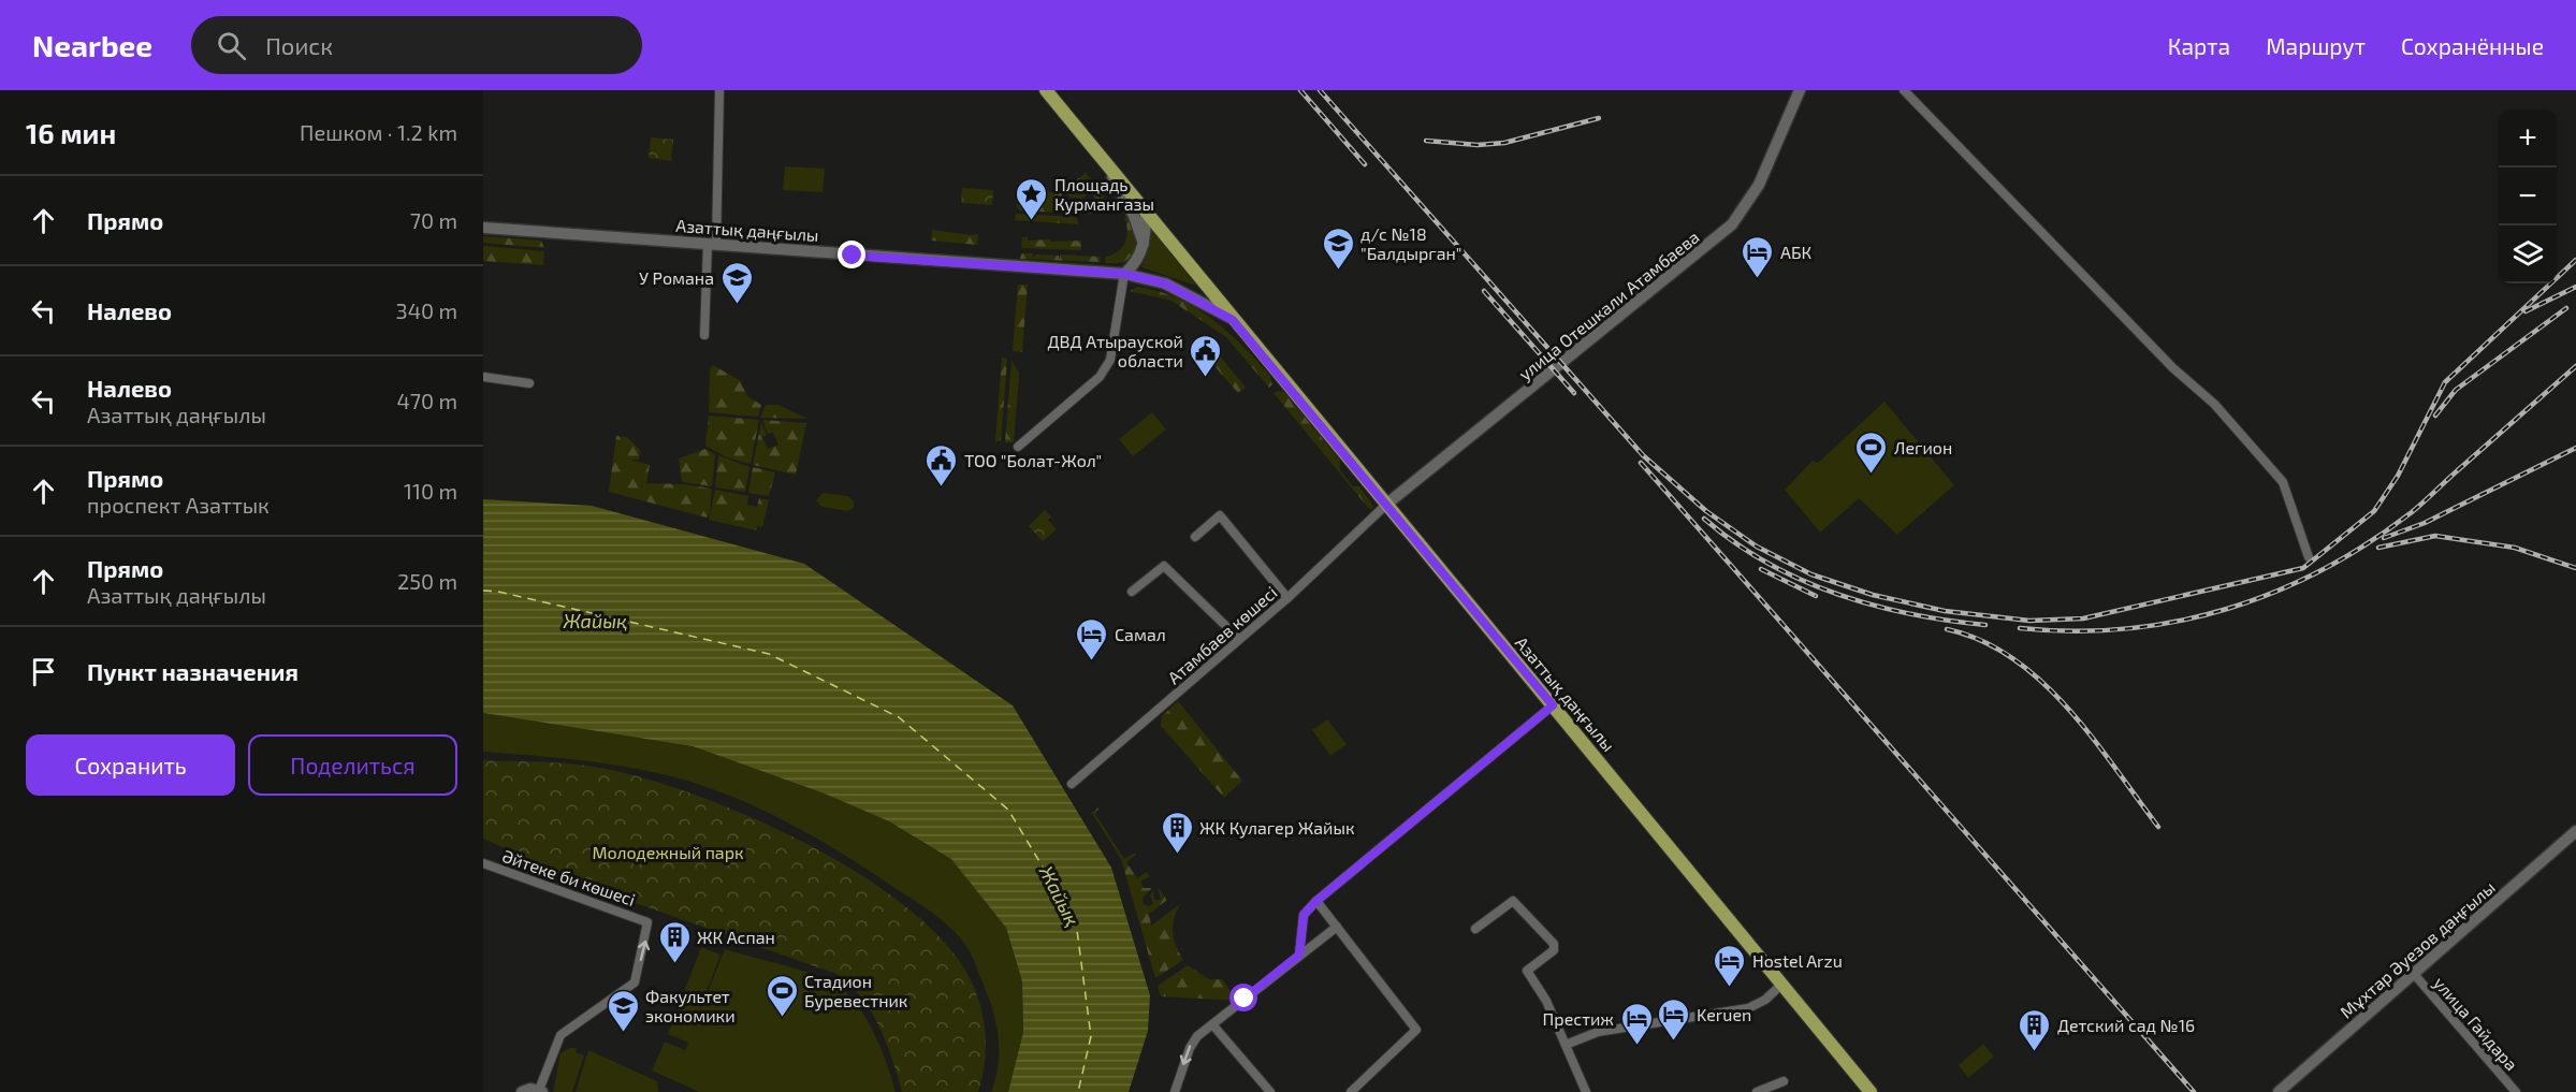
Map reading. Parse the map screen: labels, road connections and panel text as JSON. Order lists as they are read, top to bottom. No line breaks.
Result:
{"streets":{"main road":["Азаттық даңғылы"],"street":["улица Отешкали Атамбаева","Атамбаев көшесі","Әйтеке би көшесі","Мұхтар Әуезов даңғылы","улица Гайдара"]},"crossings":[["Азаттық даңғылы","улица Отешкали Атамбаева"],["Азаттық даңғылы","Атамбаев көшесі"],["улица Отешкали Атамбаева","Атамбаев көшесі"],["Мұхтар Әуезов даңғылы","улица Гайдара"]],"water":["Жайық"],"parks":["Молодежный парк"],"places":{"place":["Площадь Курмангазы"],"school or university":["д/с №18 \"Балдырган\"","У Романа","Факультет экономики"],"hotel":["АБК","Самал","Hostel Arzu","Keruen","Престиж"],"public building":["ДВД Атырауской области","ТОО \"Болат-Жол\""],"sports":["Легион","Стадион Буревестник"],"building":["ЖК Кулагер Жайык","ЖК Аспан","Детский сад №16"]},"page":{"header":"Nearbee","search":"Поиск","nav":["Карта","Маршрут","Сохранённые"],"heading":["16 мин","Пешком · 1.2 km"],"map_buttons":["+","−"],"list":[["Прямо","70 m"],["Налево","340 m"],["Налево","Азаттық даңғылы","470 m"],["Прямо","проспект Азаттык","110 m"],["Прямо","Азаттық даңғылы","250 m"],"Пункт назначения"],"buttons":["Сохранить","Поделиться"]}}
